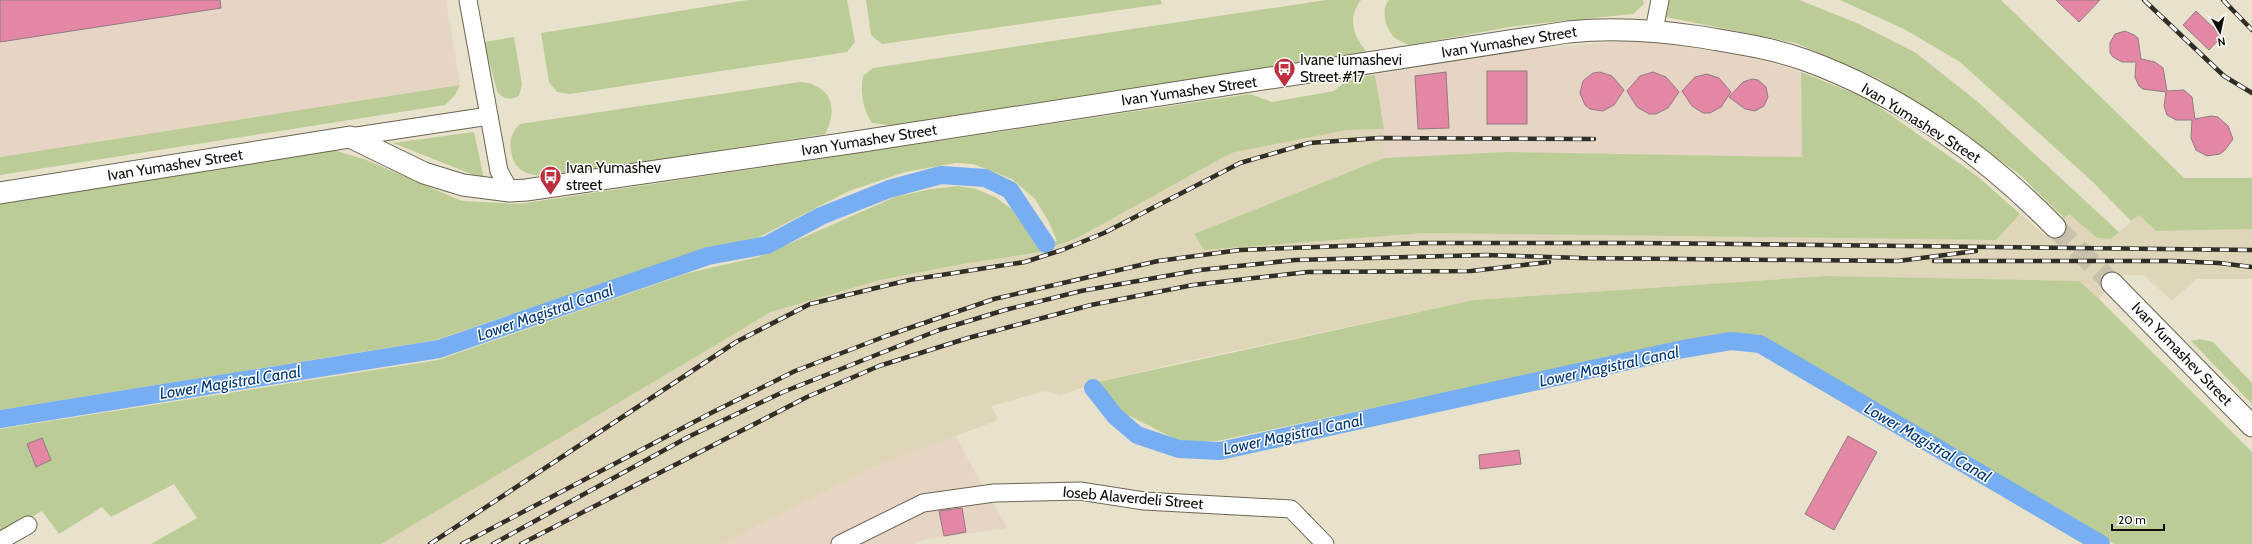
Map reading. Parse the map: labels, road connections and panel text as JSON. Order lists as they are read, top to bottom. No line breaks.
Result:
{"streets":{"street":["Ivan Yumashev Street","Ioseb Alaverdeli Street"]},"water":["Lower Magistral Canal"],"places":{"bus stop":["Ivane Iumashevi Street #17","Ivan Yumashev street"]},"scale_bar":"20 m","north":"bottom"}
